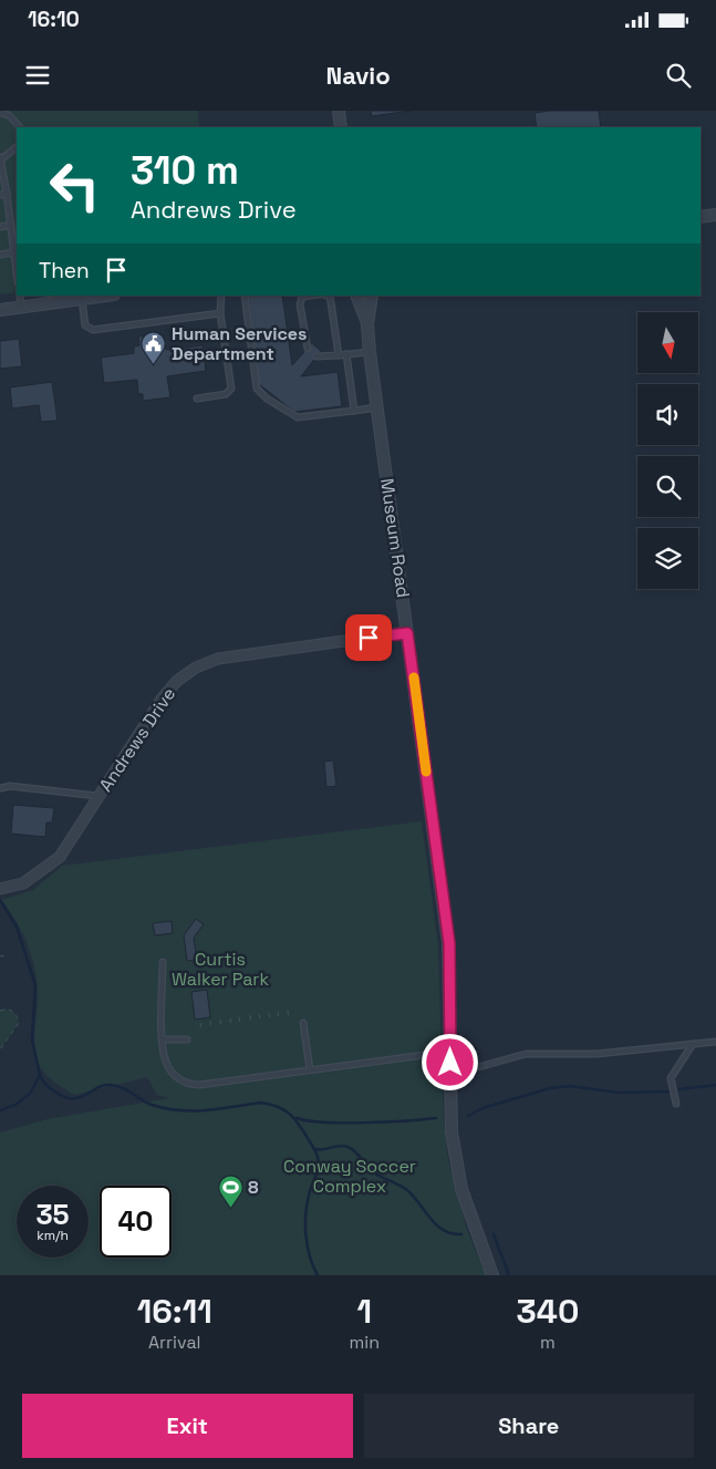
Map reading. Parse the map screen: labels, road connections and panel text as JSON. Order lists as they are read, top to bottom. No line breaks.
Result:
{"streets":{"street":["Museum Road","Andrews Drive"]},"crossings":[["Museum Road","Andrews Drive"]],"parks":["Curtis Walker Park","Conway Soccer Complex"],"places":{"public building":["Human Services Department"],"sports":["8"]},"north":"bottom","page":{"status":"16:10","header":"Navio","turn":["310 m","Andrews Drive"],"then":"Then","speed":"35 km/h","limit":"40","eta":["16:11","Arrival","1","min","340","m"],"buttons":["Exit","Share"]}}
